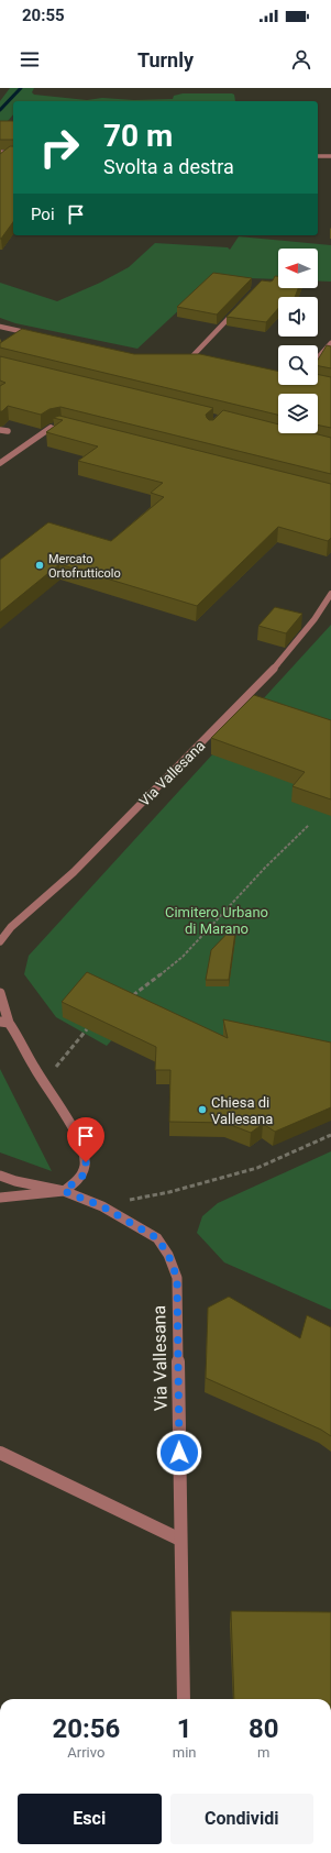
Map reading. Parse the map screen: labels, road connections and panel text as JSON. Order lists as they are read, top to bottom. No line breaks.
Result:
{"streets":{"street":["Via Vallesana"]},"parks":["Cimitero Urbano di Marano"],"places":["Mercato Ortofrutticolo","Chiesa di Vallesana"],"north":"left","page":{"status":"20:55","header":"Turnly","turn":["70 m","Svolta a destra"],"then":"Poi","eta":["20:56","Arrivo","1","min","80","m"],"buttons":["Esci","Condividi"]}}
